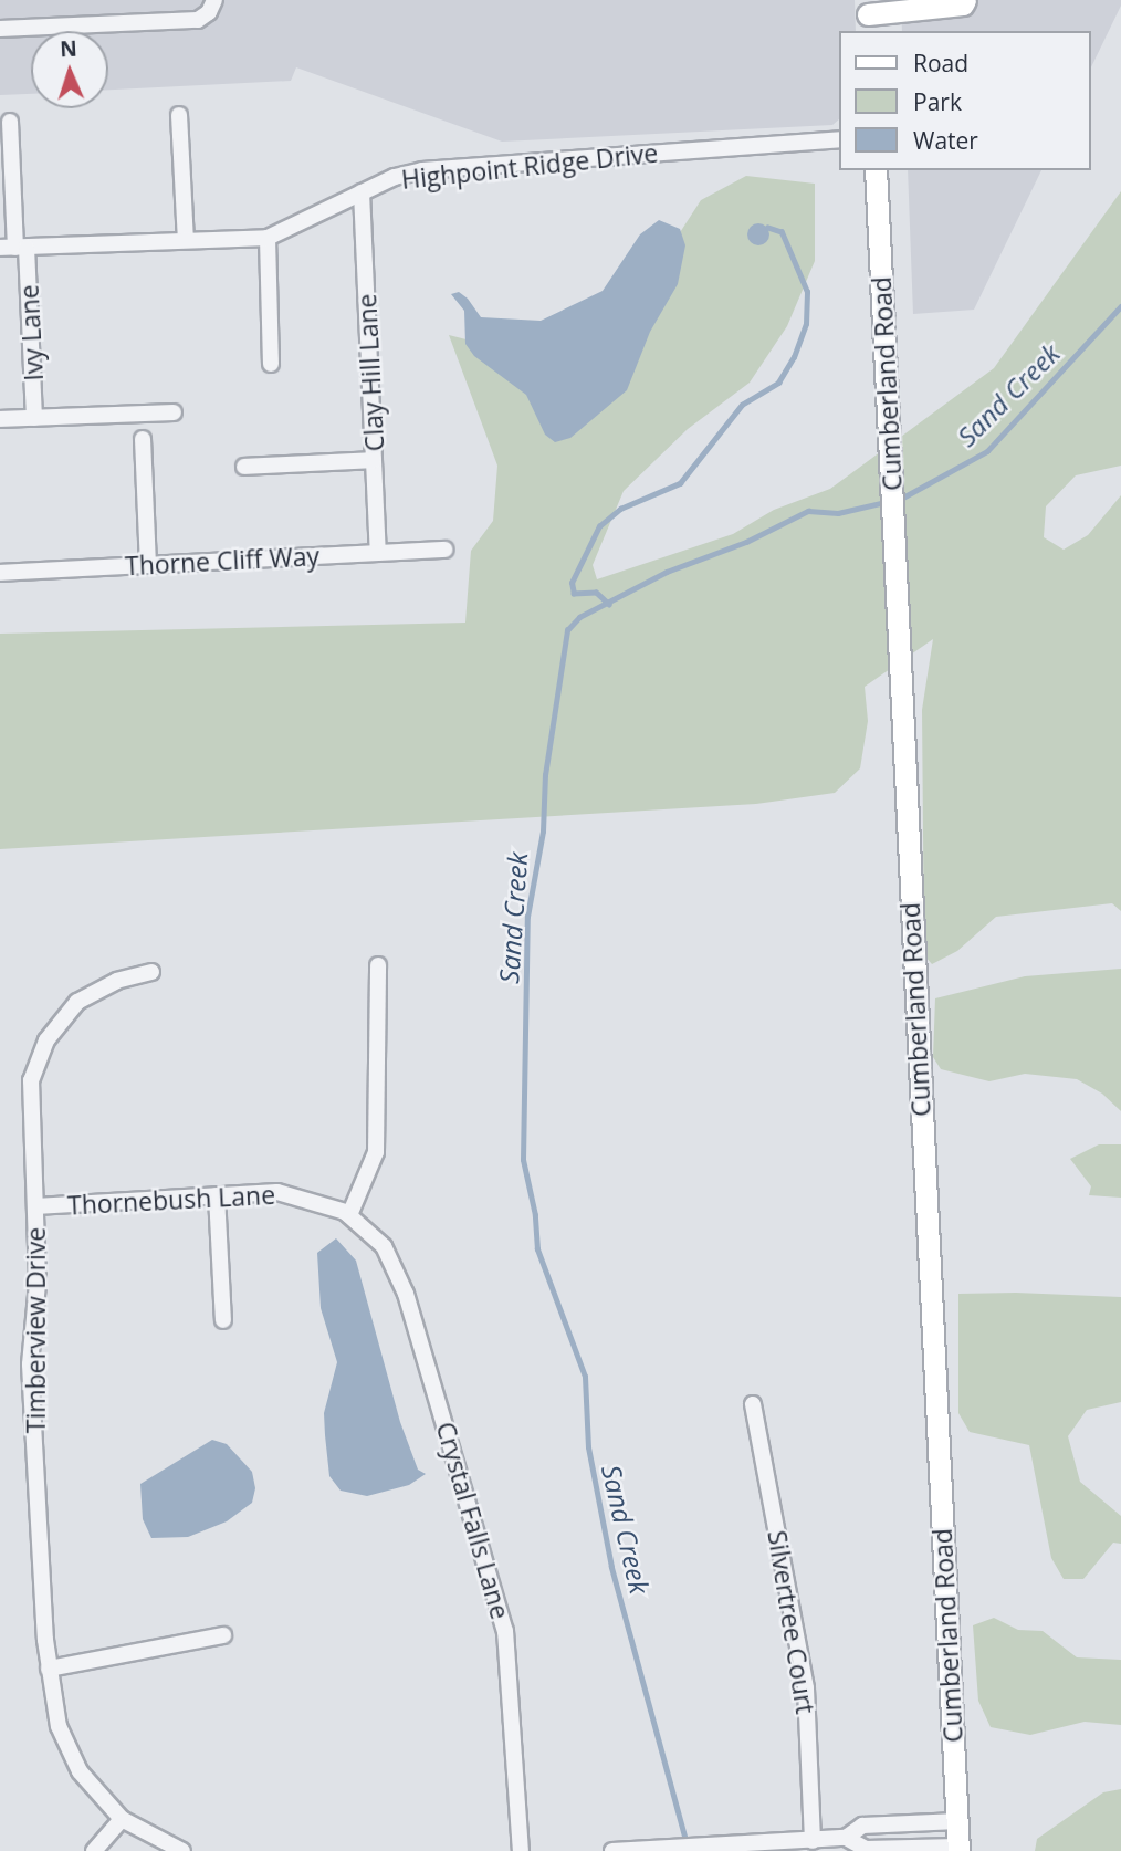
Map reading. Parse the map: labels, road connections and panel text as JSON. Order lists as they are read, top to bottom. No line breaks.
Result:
{"streets":{"main road":["Cumberland Road"],"street":["Highpoint Ridge Drive","Ivy Lane","Clay Hill Lane","Thorne Cliff Way","Thornebush Lane","Timberview Drive","Crystal Falls Lane","Silvertree Court"]},"crossings":[["Highpoint Ridge Drive","Ivy Lane"],["Highpoint Ridge Drive","Clay Hill Lane"],["Clay Hill Lane","Thorne Cliff Way"],["Thornebush Lane","Timberview Drive"],["Thornebush Lane","Crystal Falls Lane"]],"water":["Sand Creek"],"legend":["Road","Park","Water"],"north":"top"}
